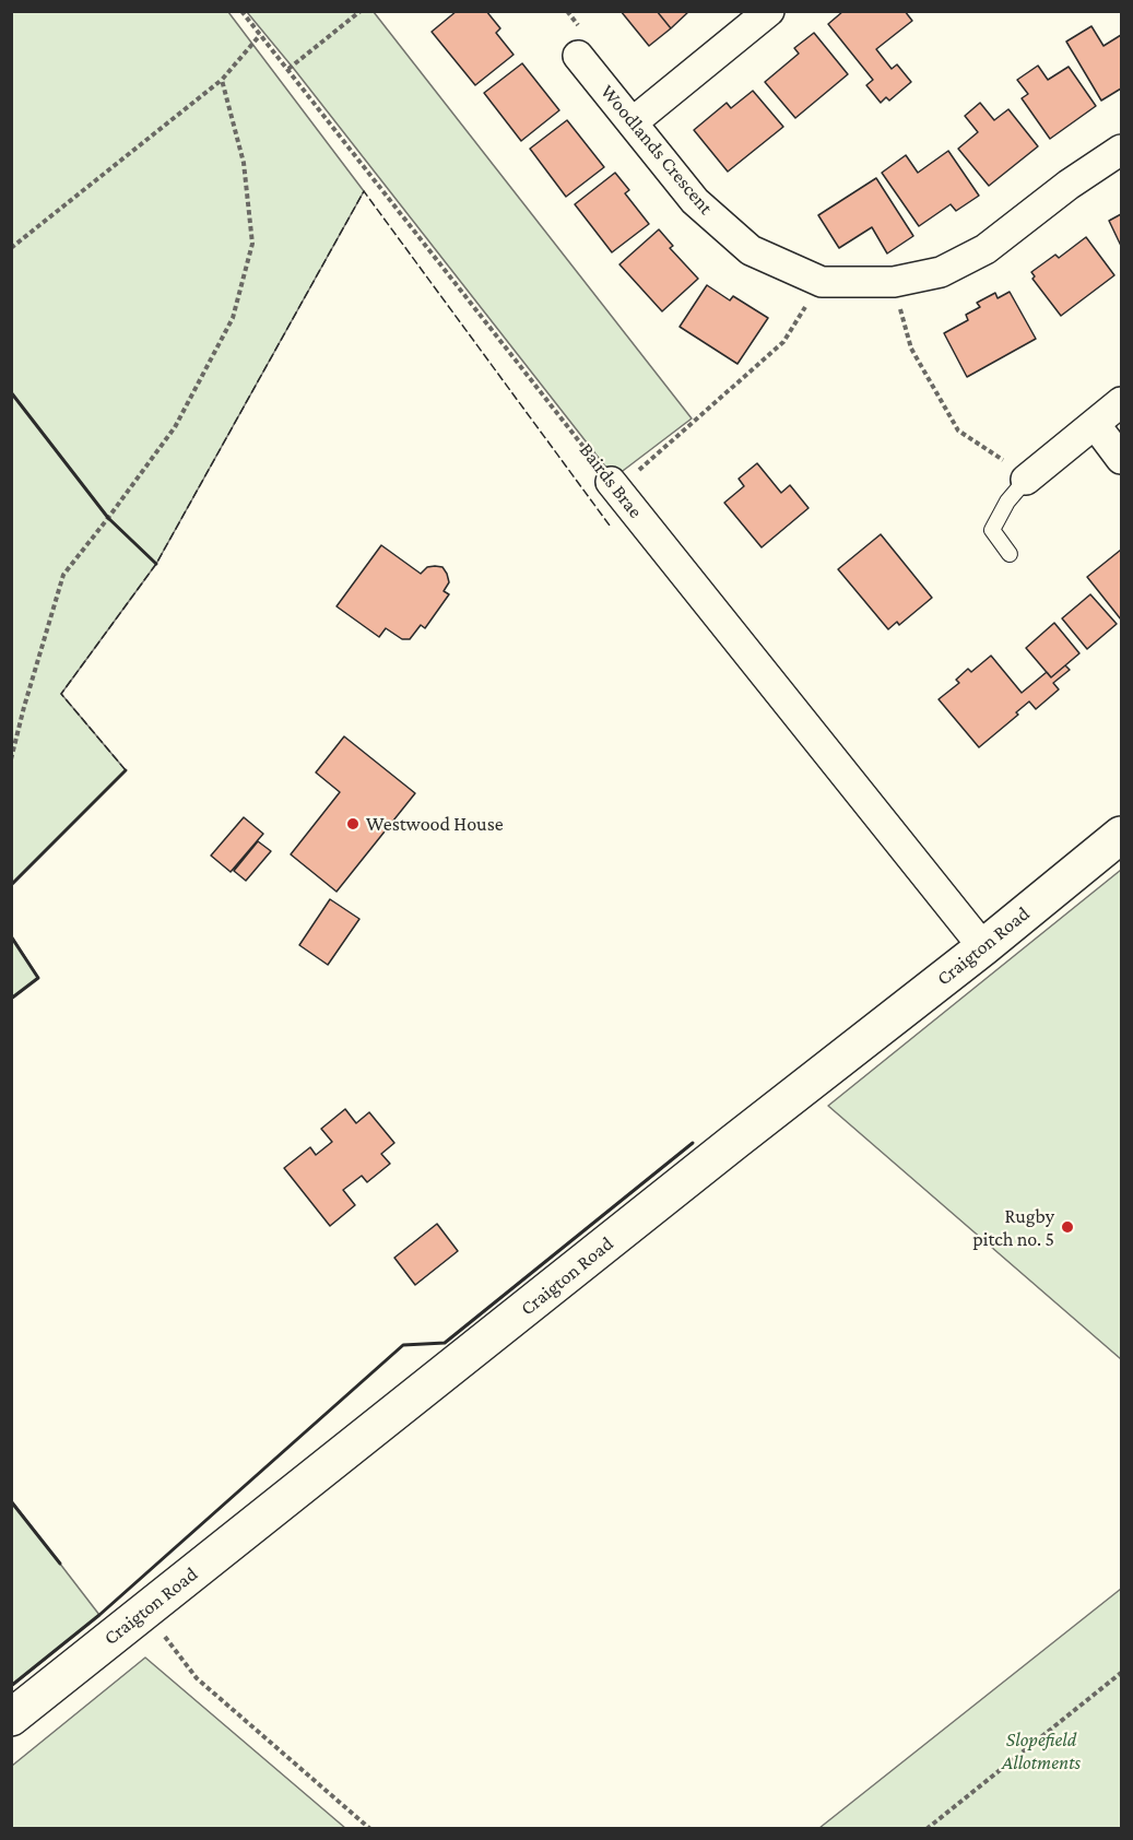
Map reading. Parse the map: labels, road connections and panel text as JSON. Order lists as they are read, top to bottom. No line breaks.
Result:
{"streets":{"street":["Woodlands Crescent","Bairds Brae","Craigton Road"]},"crossings":[["Bairds Brae","Craigton Road"]],"parks":["Slopefield Allotments"],"places":["Westwood House","Rugby pitch no. 5"]}
